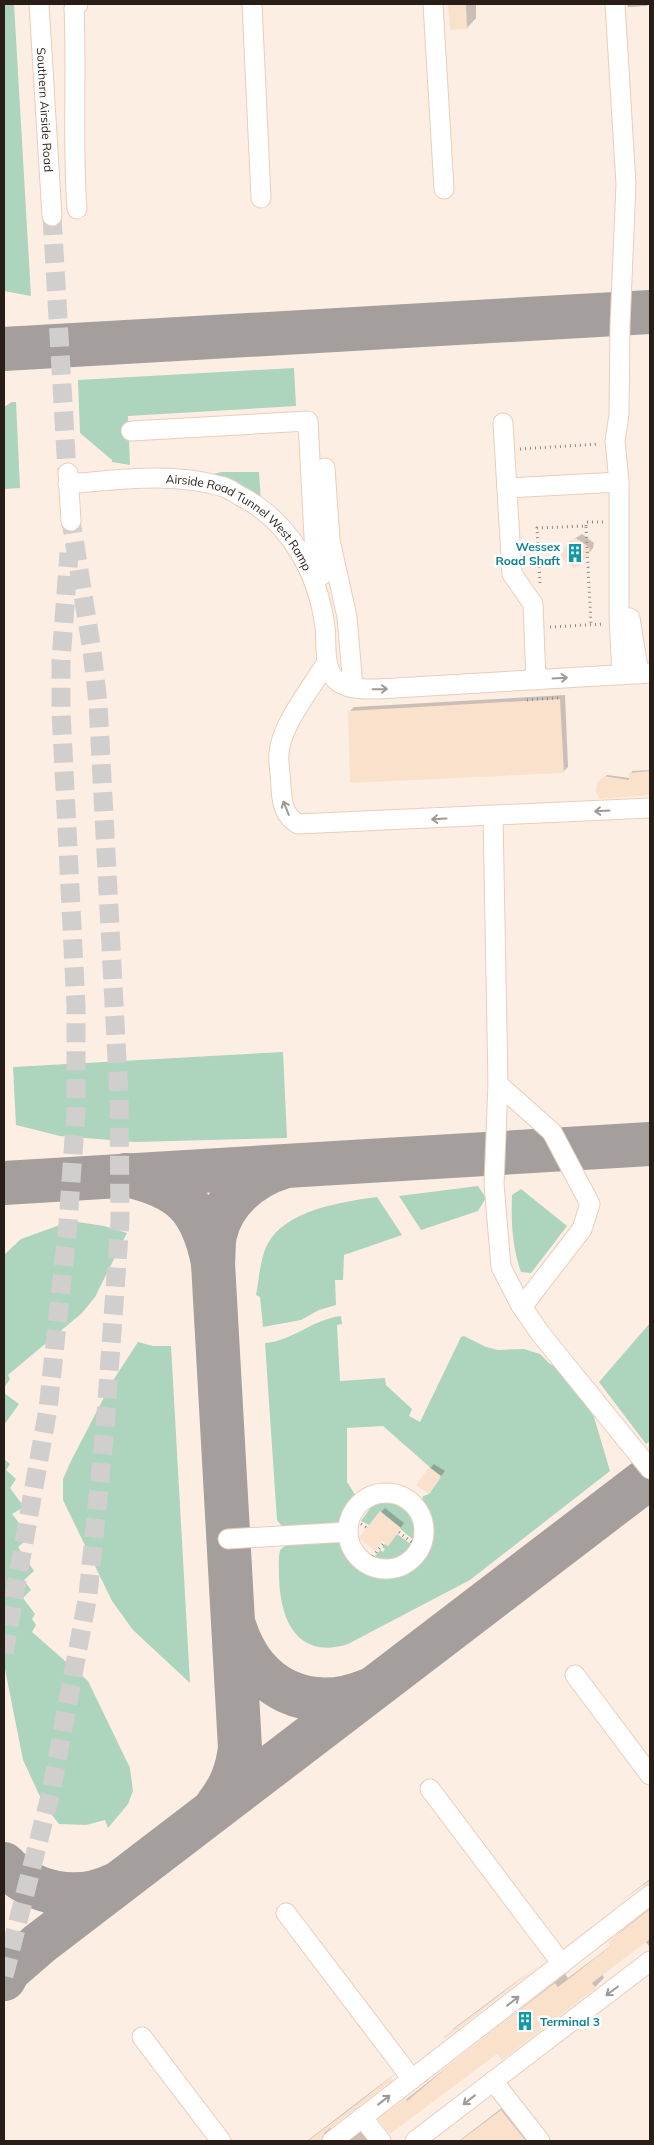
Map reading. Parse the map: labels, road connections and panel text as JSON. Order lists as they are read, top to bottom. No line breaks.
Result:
{"streets":{"street":["Southern Airside Road","Airside Road Tunnel West Ramp"]},"places":{"building":["Wessex Road Shaft","Terminal 3"]}}
